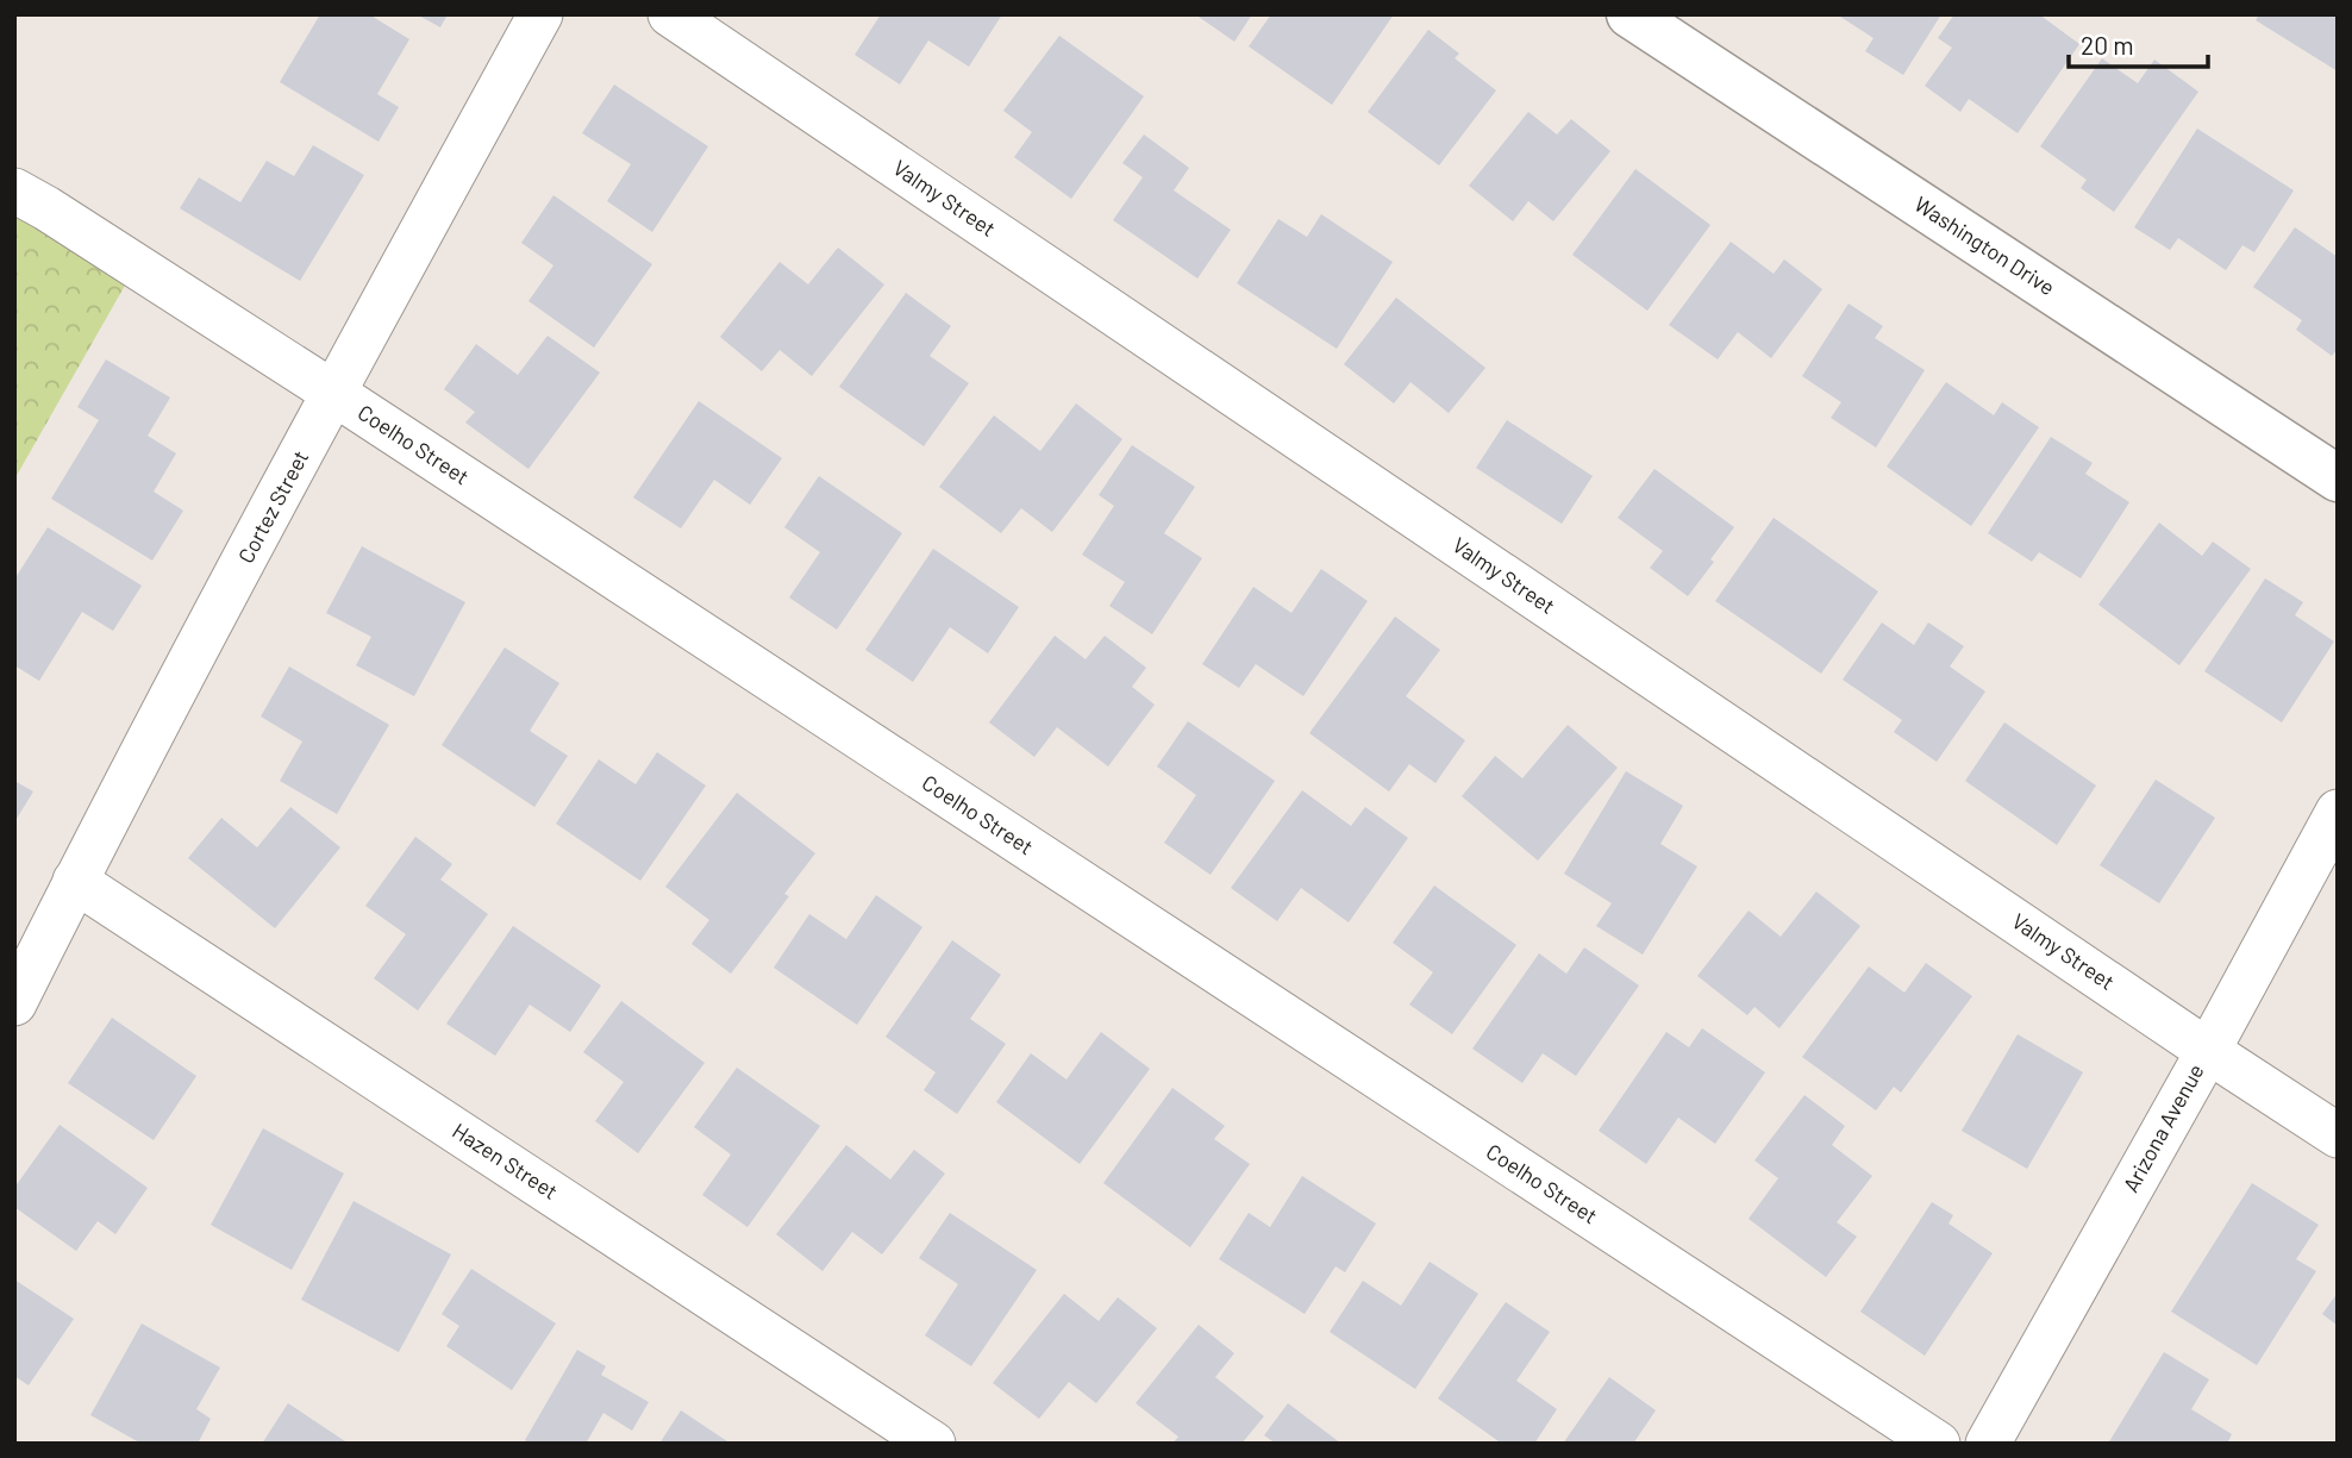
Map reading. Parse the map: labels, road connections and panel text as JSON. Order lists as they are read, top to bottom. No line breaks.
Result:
{"streets":{"street":["Valmy Street","Washington Drive","Coelho Street","Cortez Street","Arizona Avenue","Hazen Street"]},"crossings":[["Valmy Street","Arizona Avenue"],["Coelho Street","Cortez Street"],["Cortez Street","Hazen Street"]],"scale_bar":"20 m"}
